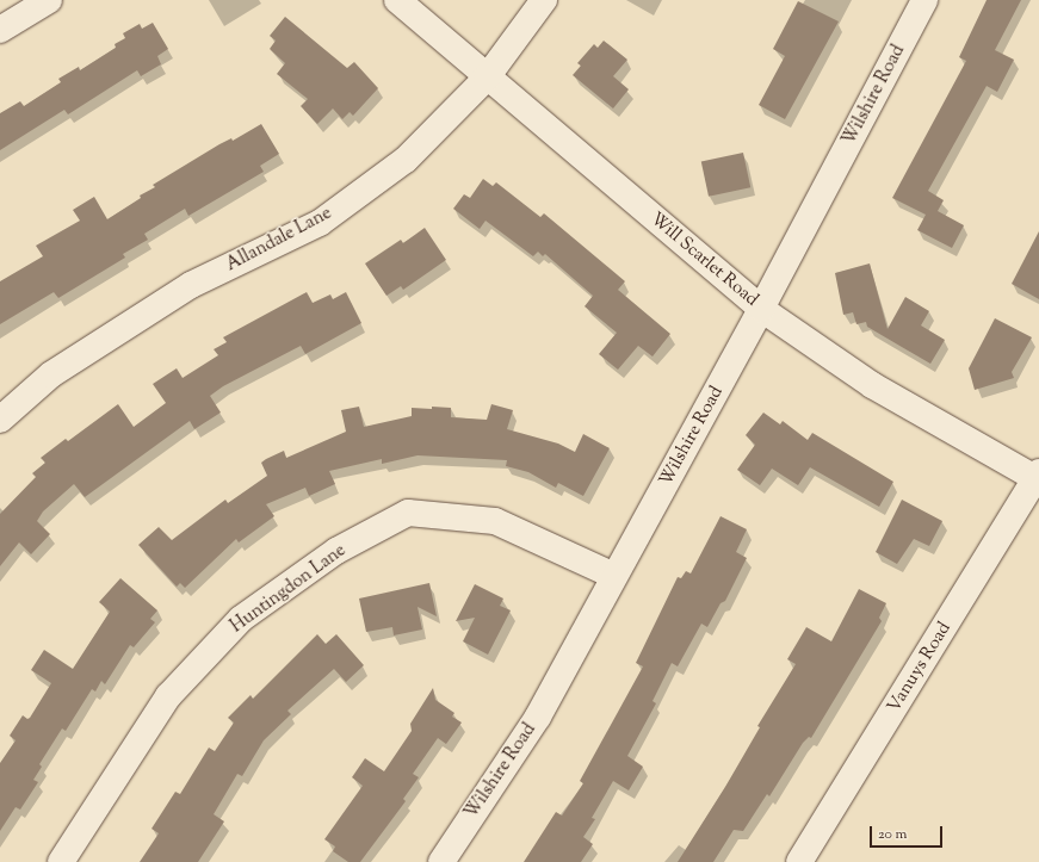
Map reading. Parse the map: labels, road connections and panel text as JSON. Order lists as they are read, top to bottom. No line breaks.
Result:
{"streets":{"street":["Wilshire Road","Allandale Lane","Will Scarlet Road","Huntingdon Lane","Vanuys Road"]},"crossings":[["Wilshire Road","Will Scarlet Road"],["Wilshire Road","Huntingdon Lane"],["Allandale Lane","Will Scarlet Road"],["Will Scarlet Road","Vanuys Road"]],"scale_bar":"20 m"}
